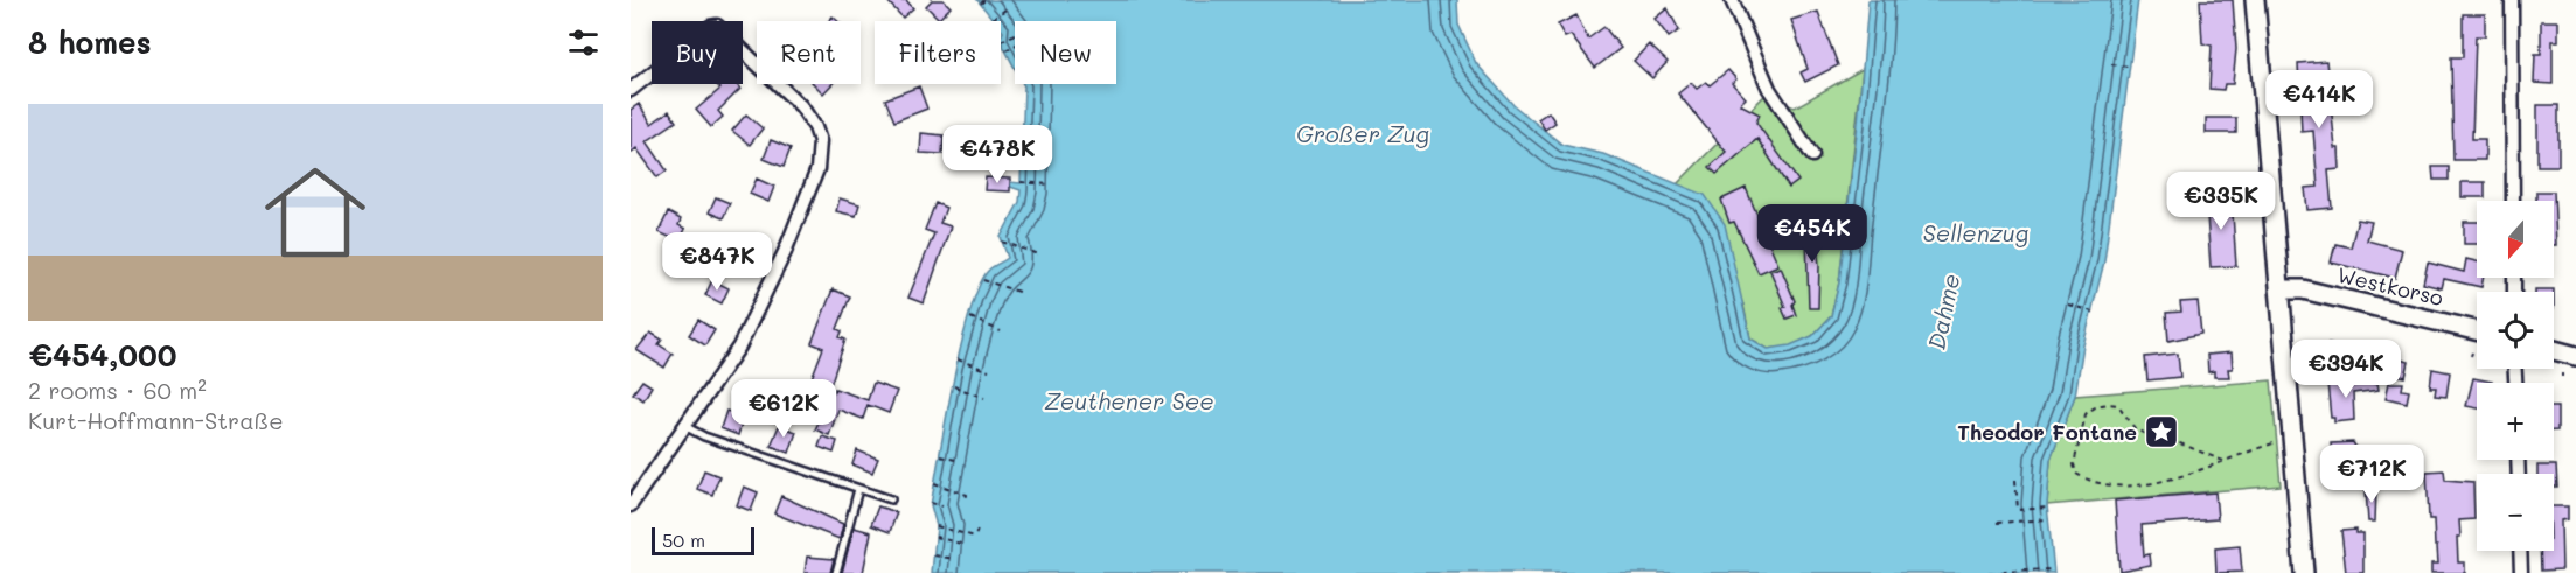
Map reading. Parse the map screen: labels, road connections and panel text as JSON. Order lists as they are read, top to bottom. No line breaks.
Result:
{"streets":{"main road":["Westkorso"]},"water":["Großer Zug","Sellenzug","Dahme","Zeuthener See"],"places":{"place":["Theodor Fontane"]},"scale_bar":"50 m","north":"bottom","page":{"heading":"8 homes","chip":["Buy","Rent","Filters","New"],"price":["€414K","€478K","€335K","€454K","€847K","€394K","€612K","€712K"],"list":[{"name":"€454,000","note":"2 rooms · 60 m² · Kurt-Hoffmann-Straße"}],"map_buttons":["+","−"],"scale":"50 m"}}
